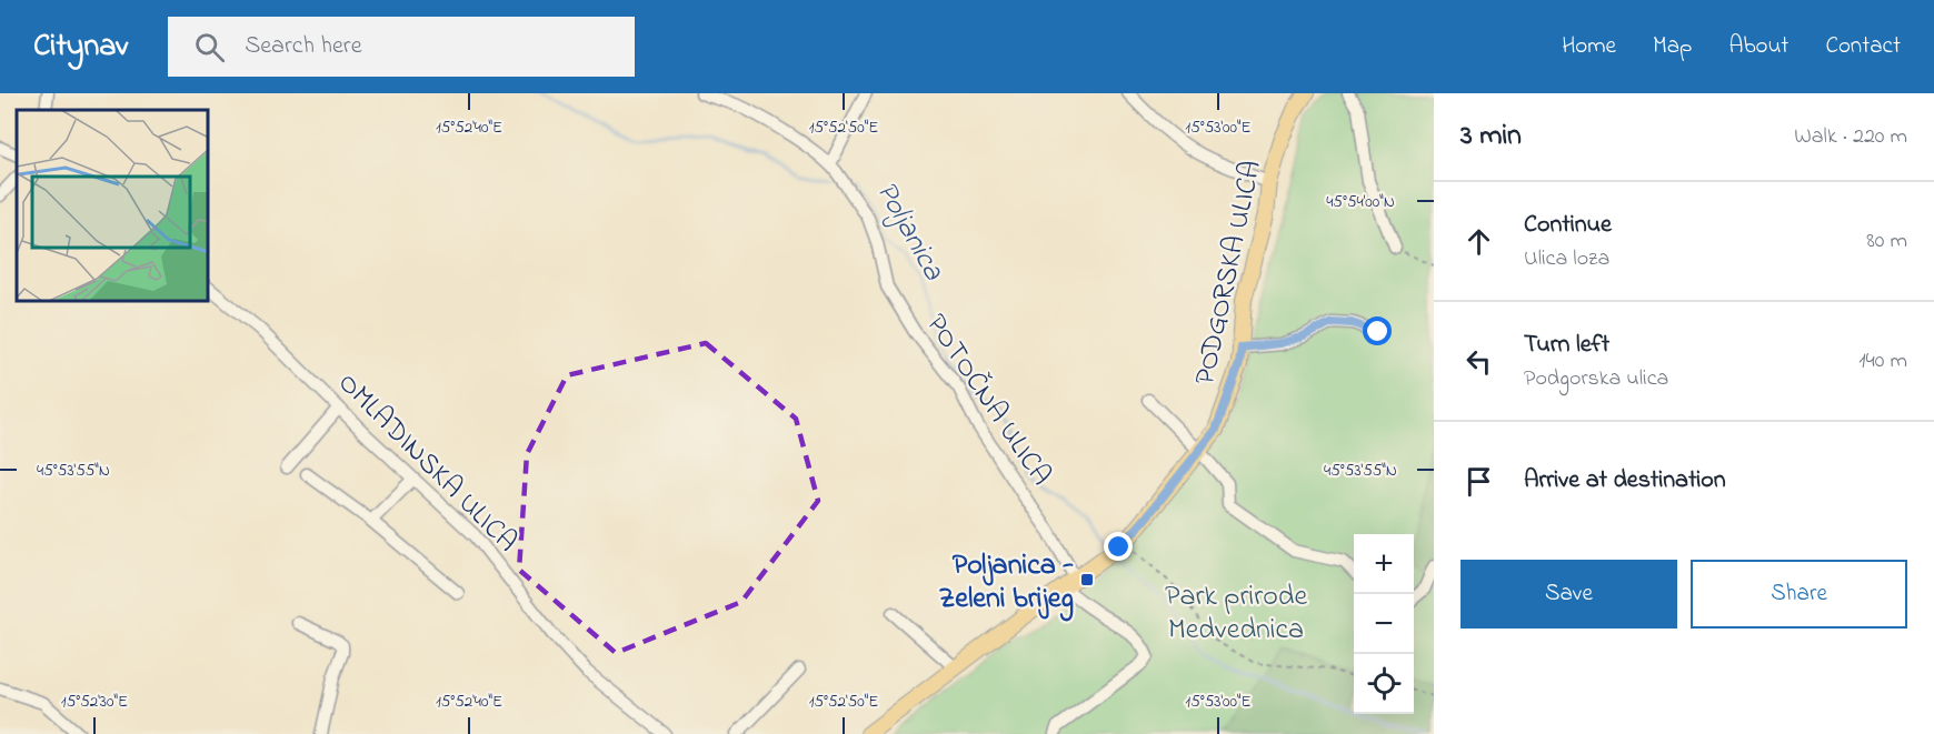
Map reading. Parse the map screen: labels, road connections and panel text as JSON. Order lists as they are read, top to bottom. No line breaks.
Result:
{"streets":{"main road":["PODGORSKA ULICA"],"street":["POTOČNA ULICA","OMLADINSKA ULICA"]},"crossings":[["PODGORSKA ULICA","POTOČNA ULICA"]],"water":["Poljanica"],"parks":["Park prirode Medvednica"],"places":{"transit":["Poljanica - Zeleni brijeg"]},"page":{"header":"Citynav","search":"Search here","nav":["Home","Map","About","Contact"],"heading":["3 min","Walk · 220 m"],"list":[["Continue","Ulica loza","80 m"],["Turn left","Podgorska ulica","140 m"],"Arrive at destination"],"map_buttons":["+","−"],"buttons":["Save","Share"]},"coordinates":["15°52'40\"E","15°52'50\"E","15°53'00\"E","45°54'00\"N","45°53'55\"N","15°52'30\"E"]}
